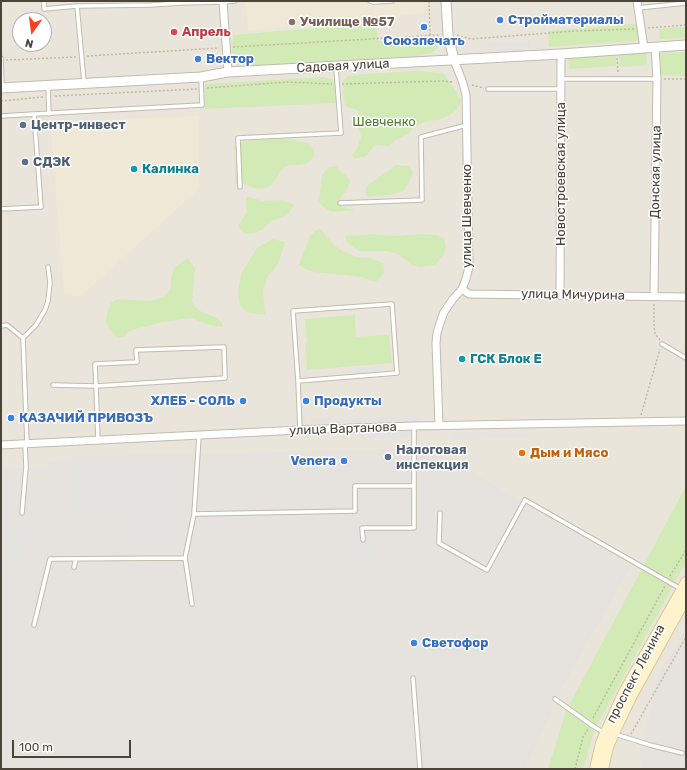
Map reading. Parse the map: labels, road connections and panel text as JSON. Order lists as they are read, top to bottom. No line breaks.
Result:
{"streets":{"main road":["проспект Ленина"],"street":["Садовая улица","Донская улица","Новостроевская улица","улица Шевченко","улица Мичурина","улица Вартанова"]},"crossings":[["Садовая улица","Донская улица"],["Садовая улица","Новостроевская улица"],["Садовая улица","улица Шевченко"],["Донская улица","улица Мичурина"],["Новостроевская улица","улица Мичурина"],["улица Шевченко","улица Мичурина"],["улица Шевченко","улица Вартанова"]],"parks":["Шевченко"],"places":["Стройматериалы","Училище №57","Союзпечать","Апрель","Вектор","Центр-инвест","СДЭК","Калинка","ГСК Блок Е","ХЛЕБ - СОЛЬ","Продукты","КАЗАЧИЙ ПРИВОЗЪ","Дым и Мясо","Налоговая инспекция","Venera","Светофор"],"scale_bar":"100 m","north":"bottom"}
